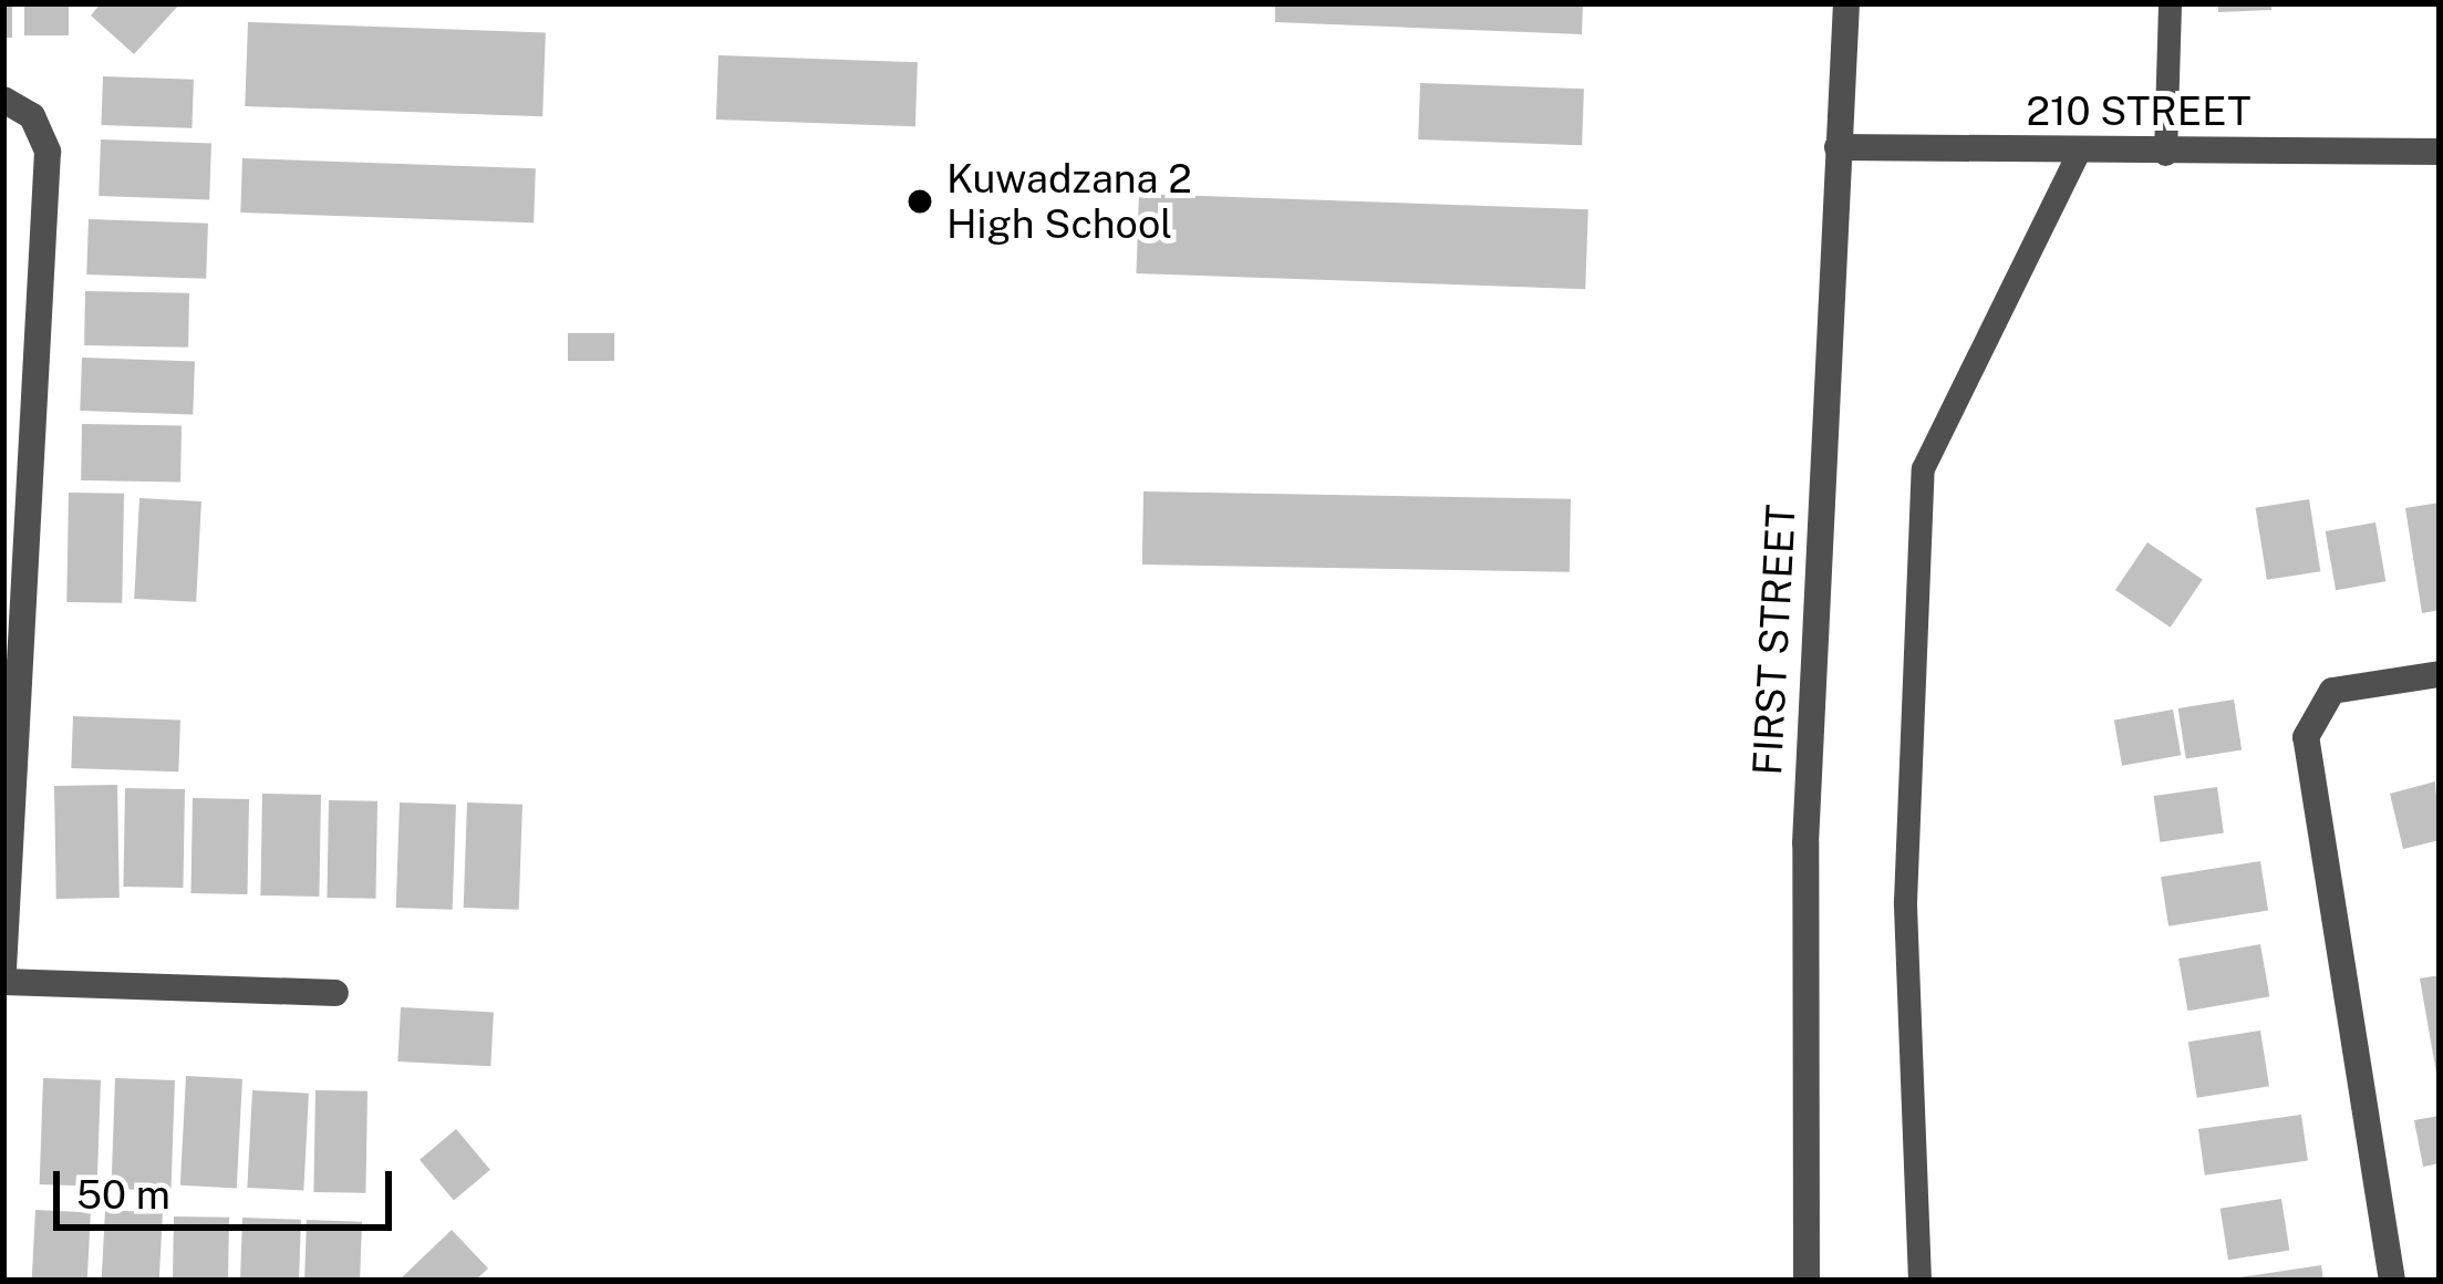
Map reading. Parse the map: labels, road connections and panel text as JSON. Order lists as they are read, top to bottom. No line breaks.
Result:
{"streets":{"street":["210 STREET","FIRST STREET"]},"crossings":[["210 STREET","FIRST STREET"]],"places":["Kuwadzana 2 High School"],"scale_bar":"50 m"}
